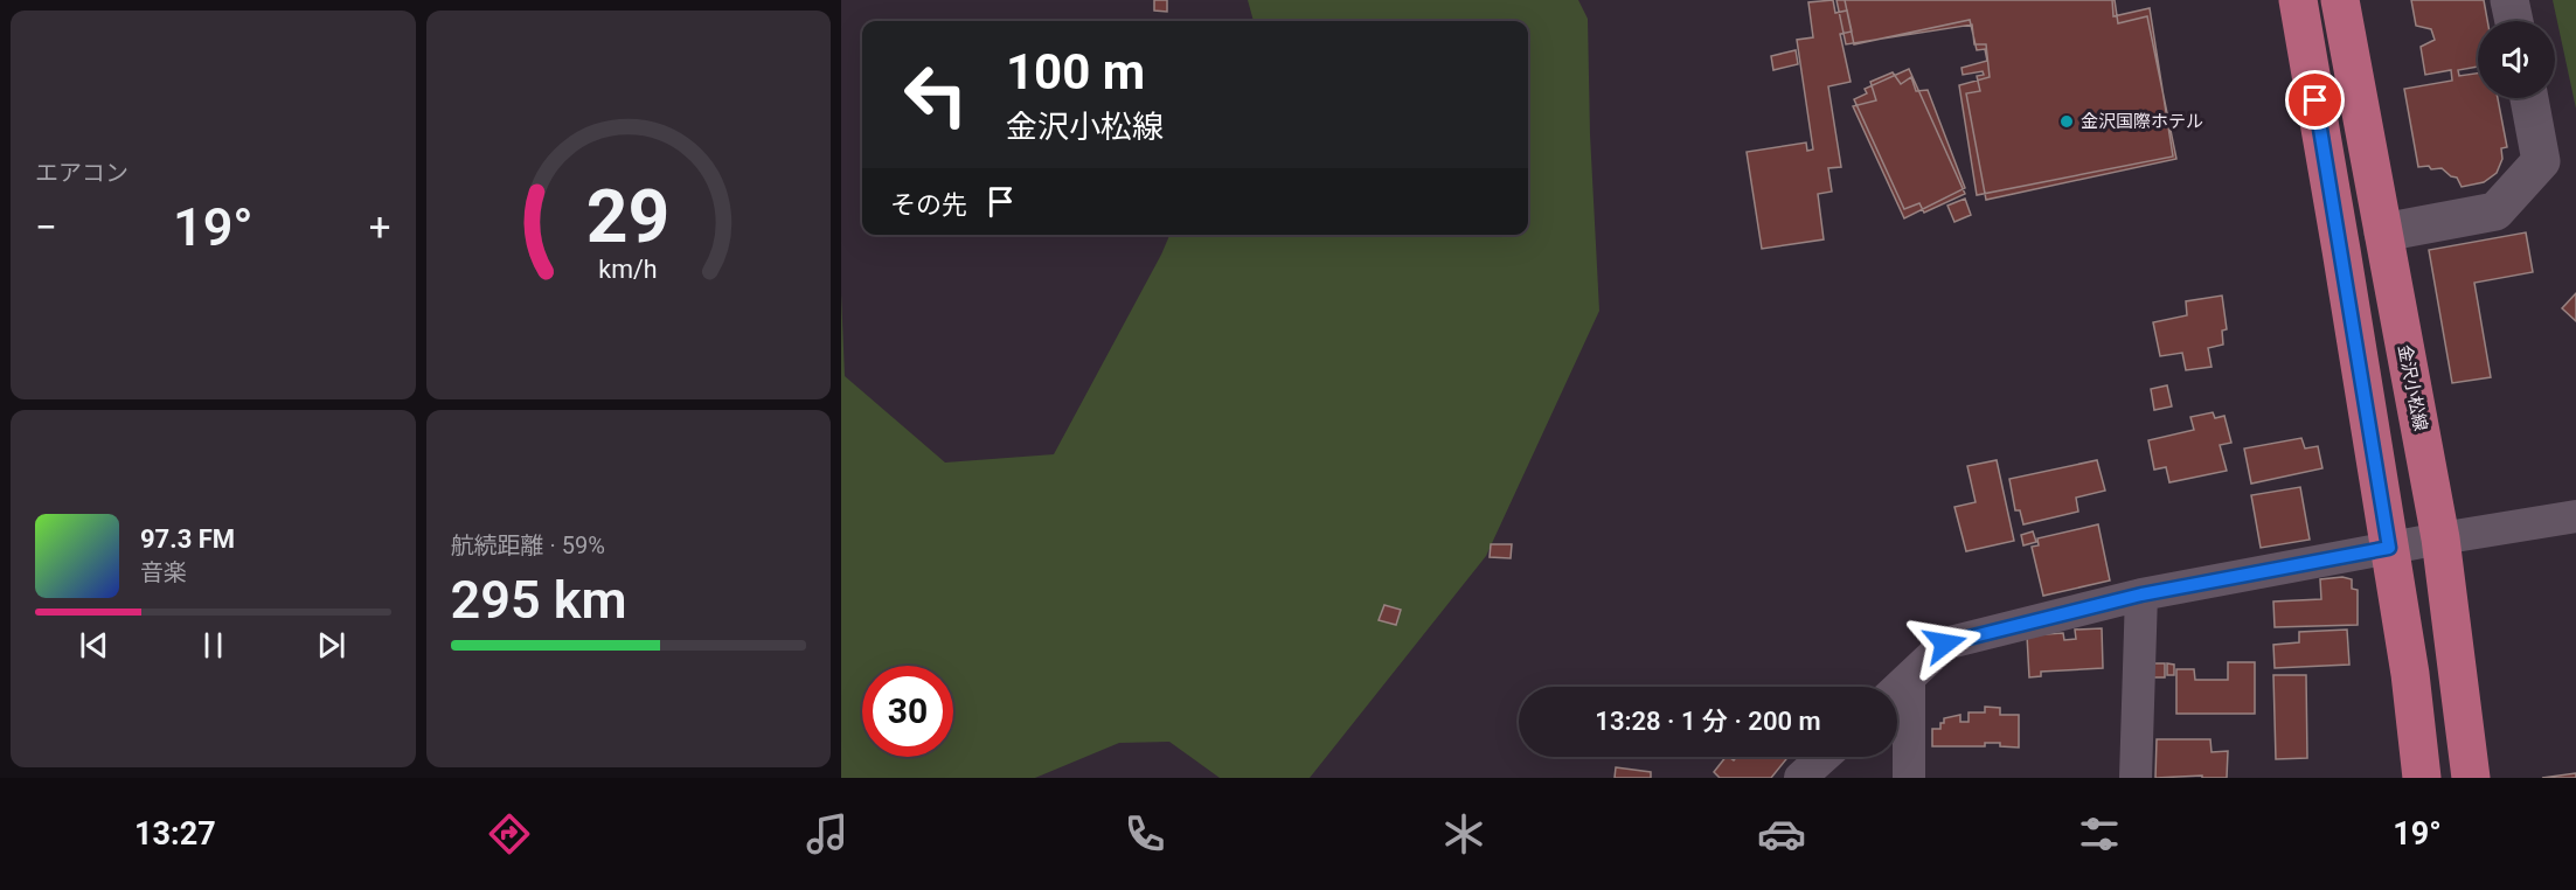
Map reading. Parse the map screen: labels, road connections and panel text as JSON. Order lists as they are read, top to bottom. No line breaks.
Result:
{"streets":{"main road":["金沢小松線"]},"places":["金沢国際ホテル"],"page":{"tile":["エアコン",["航続距離 · 59%","295 km"]],"turn":["100 m","金沢小松線"],"then":"その先","heat":["−","19°","+"],"song":["97.3 FM","音楽"],"limit":"30","trip":"13:28 · 1 分 · 200 m","tabs":["13:27","19°"],"gauge":["29","km/h"]}}
